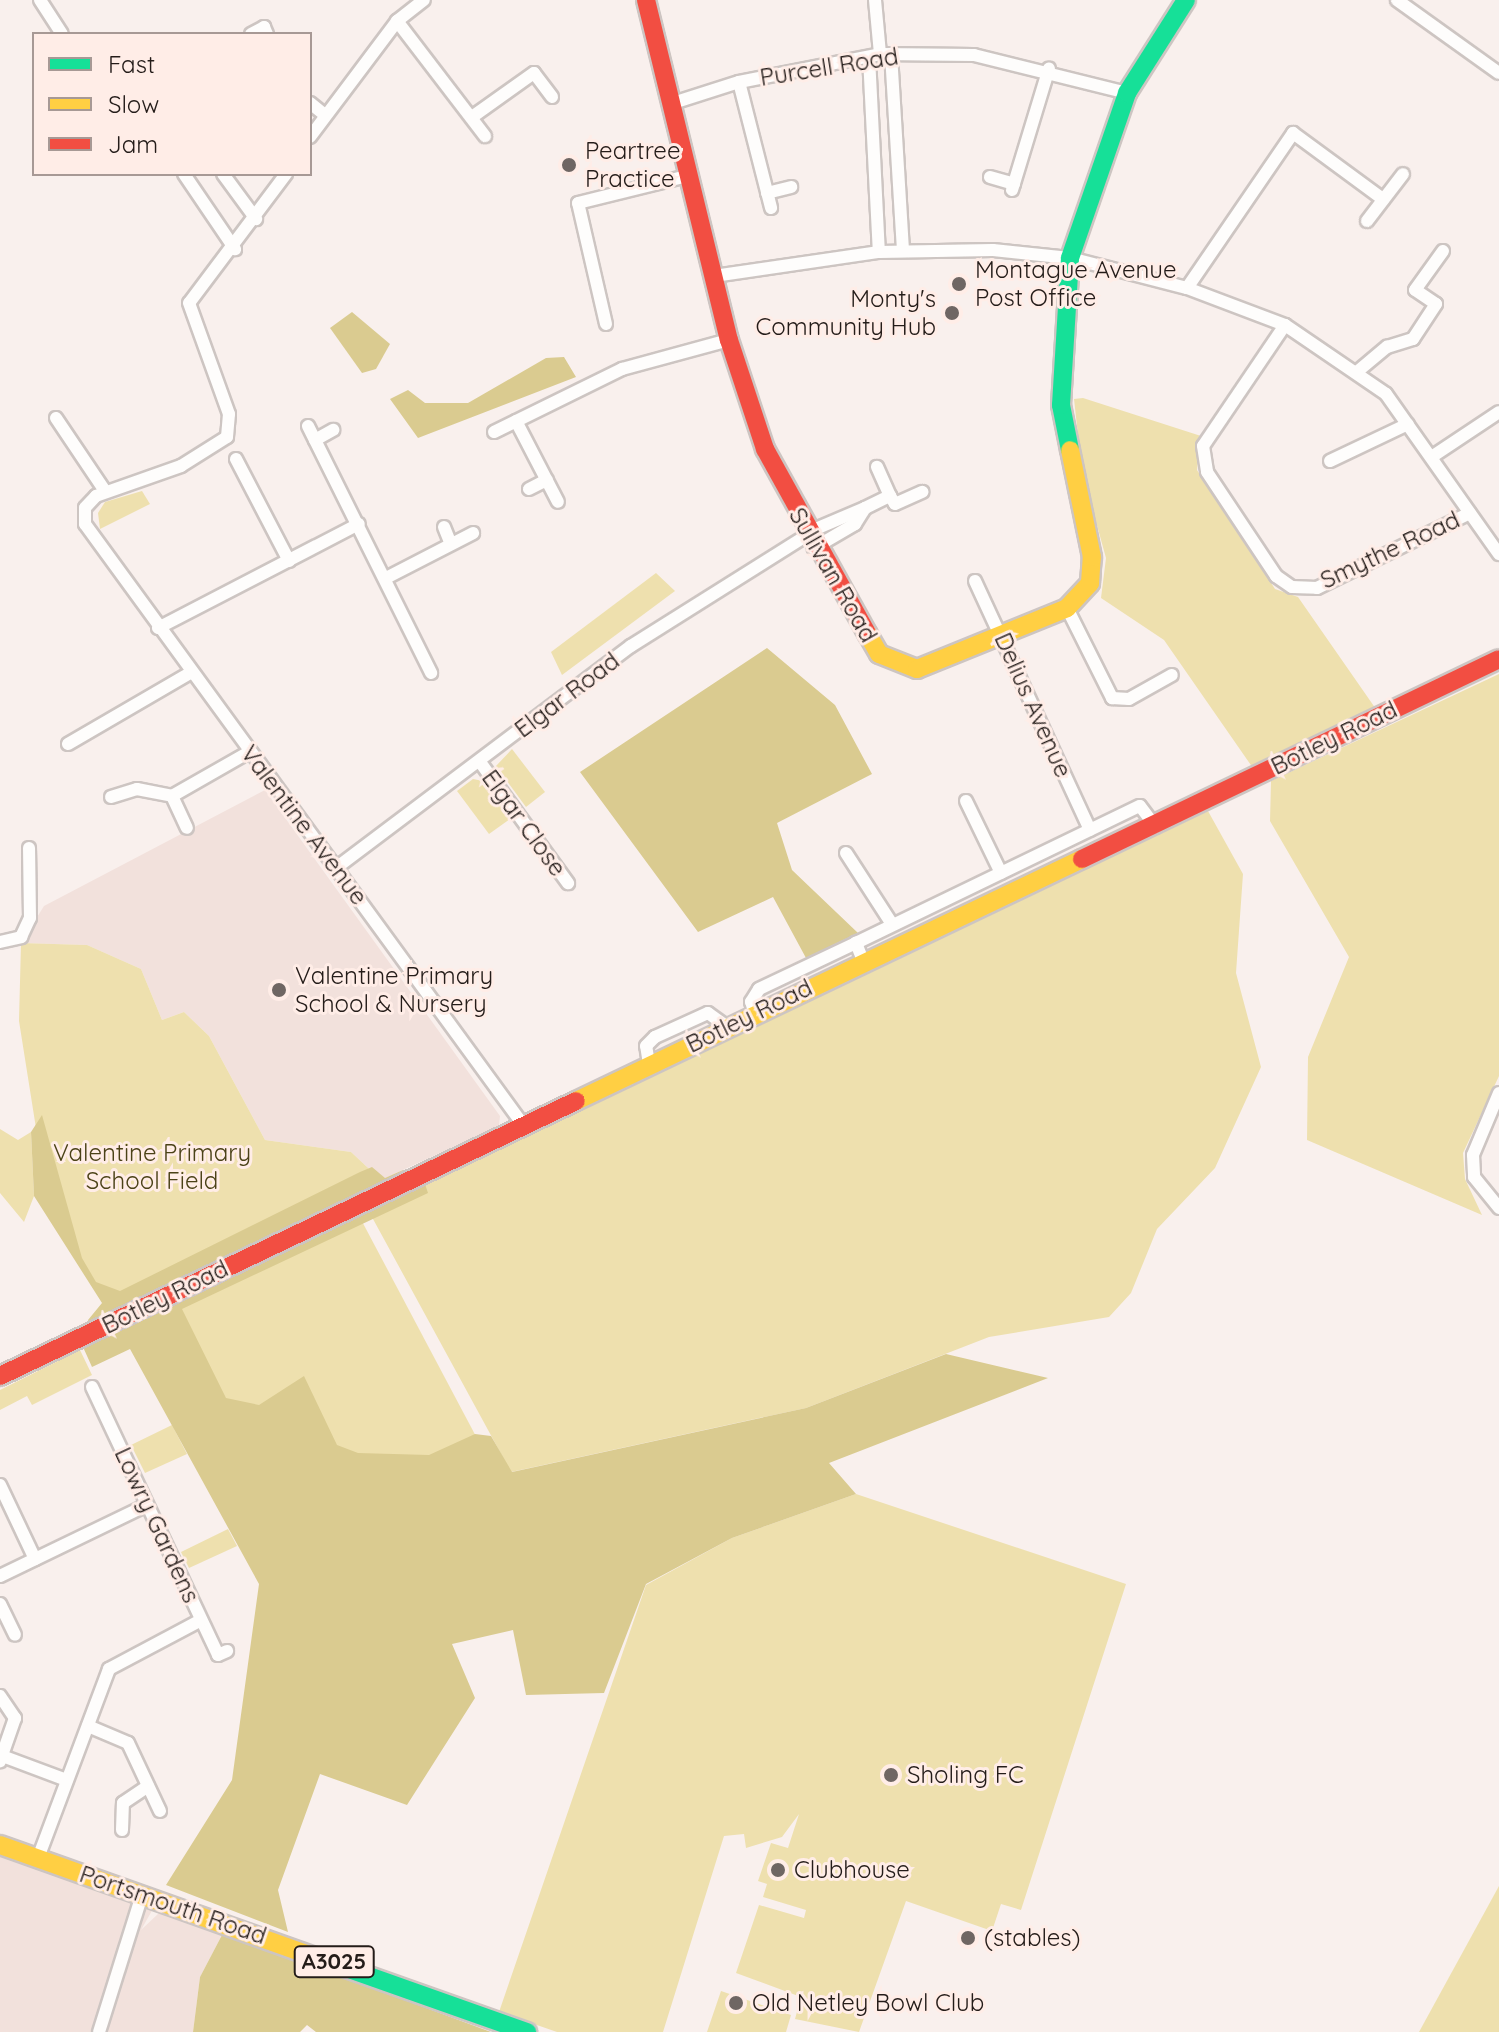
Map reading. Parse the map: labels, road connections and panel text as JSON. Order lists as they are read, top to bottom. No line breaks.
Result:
{"streets":{"main road":["Sullivan Road","Botley Road","Portsmouth Road","A3025"],"street":["Purcell Road","Smythe Road","Elgar Road","Delius Avenue","Elgar Close","Valentine Avenue","Lowry Gardens"]},"crossings":[["Purcell Road","Sullivan Road"],["Sullivan Road","Elgar Road"],["Sullivan Road","Delius Avenue"],["Elgar Road","Elgar Close"],["Elgar Road","Valentine Avenue"],["Botley Road","Valentine Avenue"]],"parks":["Valentine Primary School Field"],"places":["Peartree Practice","Montague Avenue Post Office","Monty's Community Hub","Valentine Primary School & Nursery","Sholing FC","Clubhouse","(stables)","Old Netley Bowl Club"],"legend":["Fast","Slow","Jam"]}
